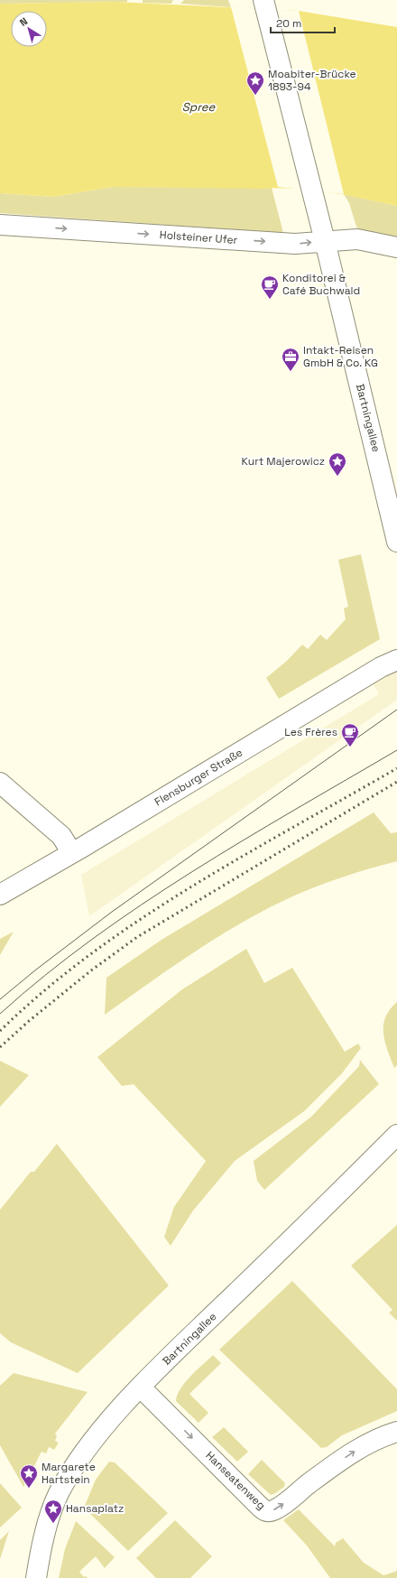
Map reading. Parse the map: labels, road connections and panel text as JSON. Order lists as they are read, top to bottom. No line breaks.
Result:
{"streets":{"street":["Holsteiner Ufer","Bartningallee","Flensburger Straße","Hanseatenweg"]},"crossings":[["Holsteiner Ufer","Bartningallee"],["Bartningallee","Hanseatenweg"]],"one_way":["Holsteiner Ufer"],"water":["Spree"],"places":{"place":["Moabiter-Brücke 1893-94","Kurt Majerowicz","Margarete Hartstein","Hansaplatz"],"cafe":["Konditorei & Café Buchwald","Les Frères"],"office":["Intakt-Reisen GmbH & Co. KG"]},"scale_bar":"20 m","north":"top left"}
